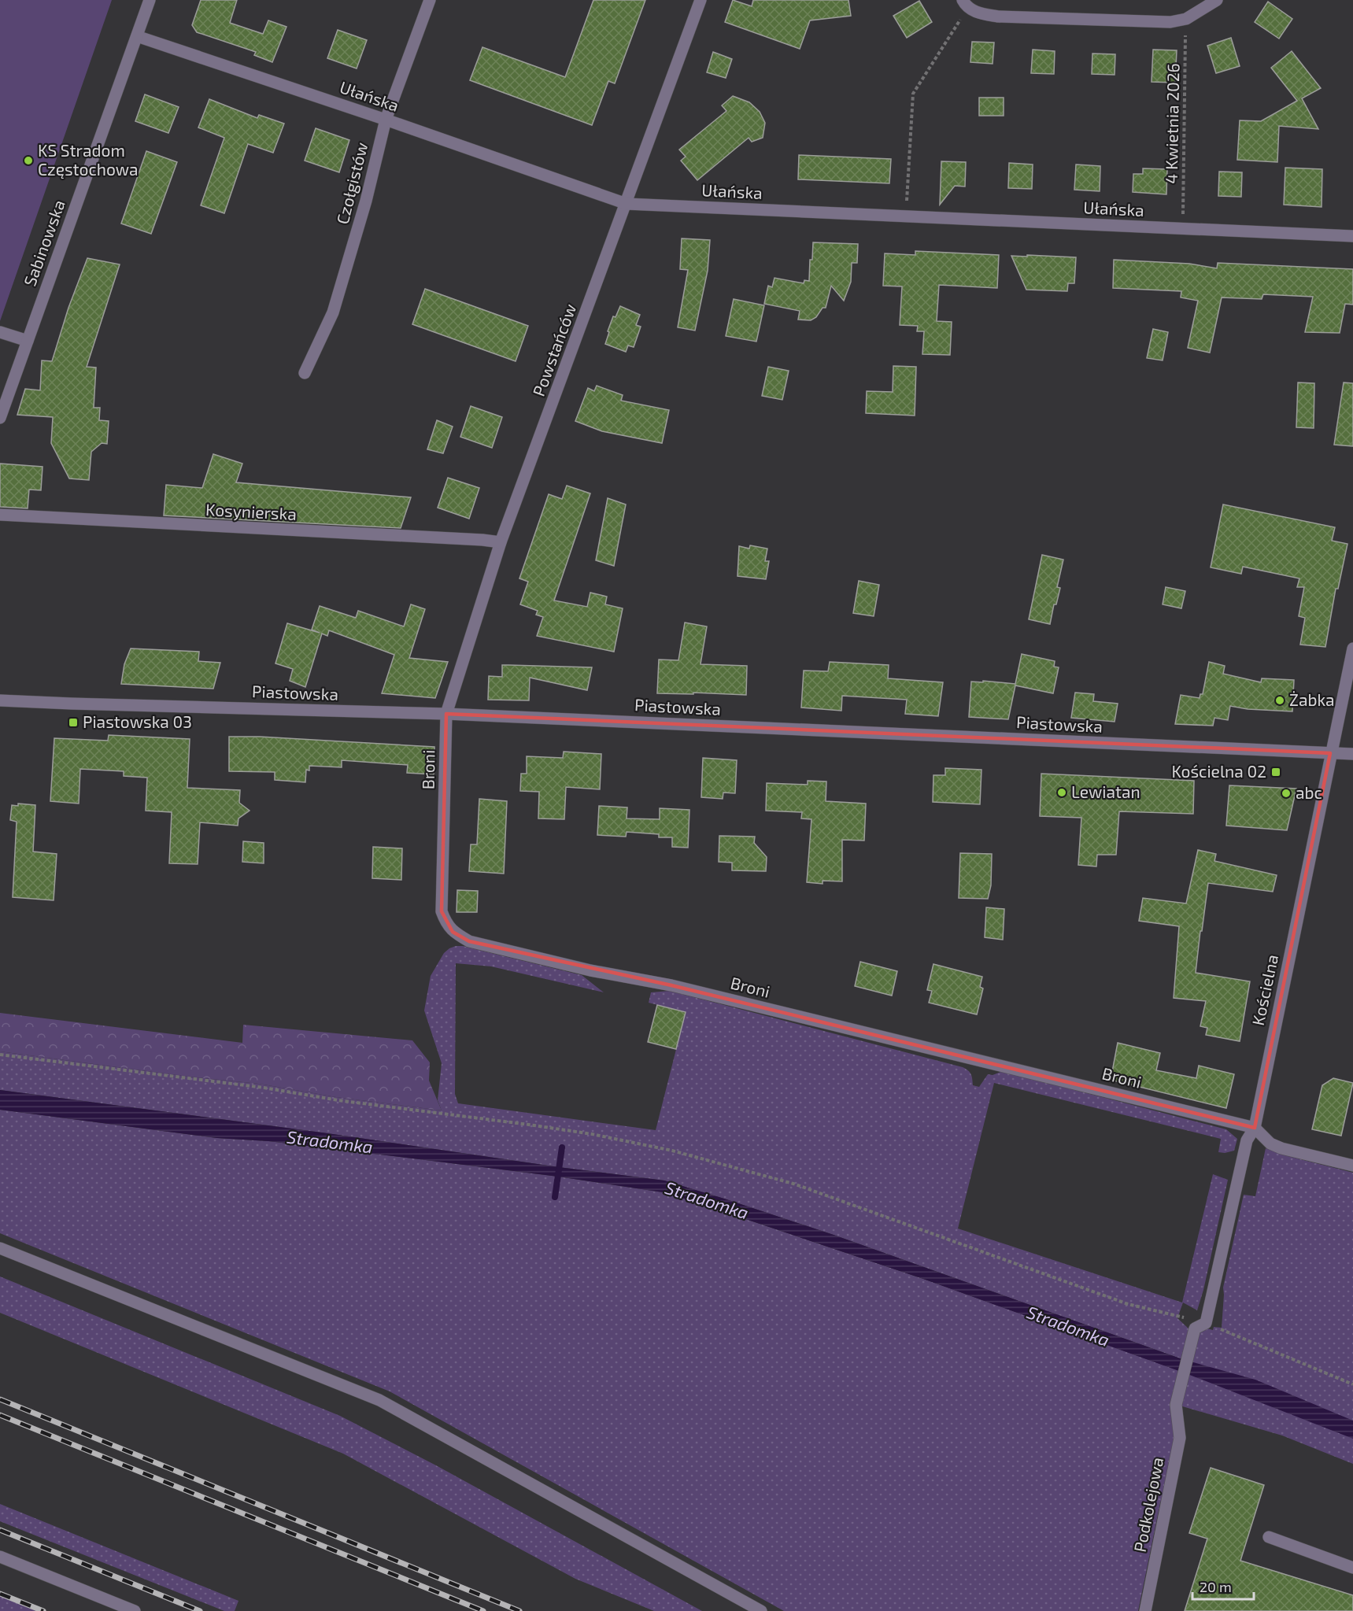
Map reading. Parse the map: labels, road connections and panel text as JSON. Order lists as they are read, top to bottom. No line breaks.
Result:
{"streets":{"street":["Ułańska","Czołgistów","Sabinowska","Powstańców","Kosynierska","Piastowska","Broni","Kościelna","Podkolejowa"],"path":["4 Kwietnia 2026"]},"crossings":[["Ułańska","4 Kwietnia 2026"],["Ułańska","Czołgistów"],["Ułańska","Sabinowska"],["Ułańska","Powstańców"],["Powstańców","Kosynierska"],["Powstańców","Piastowska"],["Powstańców","Broni"],["Piastowska","Broni"],["Piastowska","Kościelna"],["Broni","Kościelna"],["Kościelna","Podkolejowa"]],"water":["Stradomka"],"places":{"other":["KS Stradom Częstochowa","Żabka","Lewiatan","abc"],"transit":["Piastowska 03","Kościelna 02"]},"scale_bar":"20 m"}
